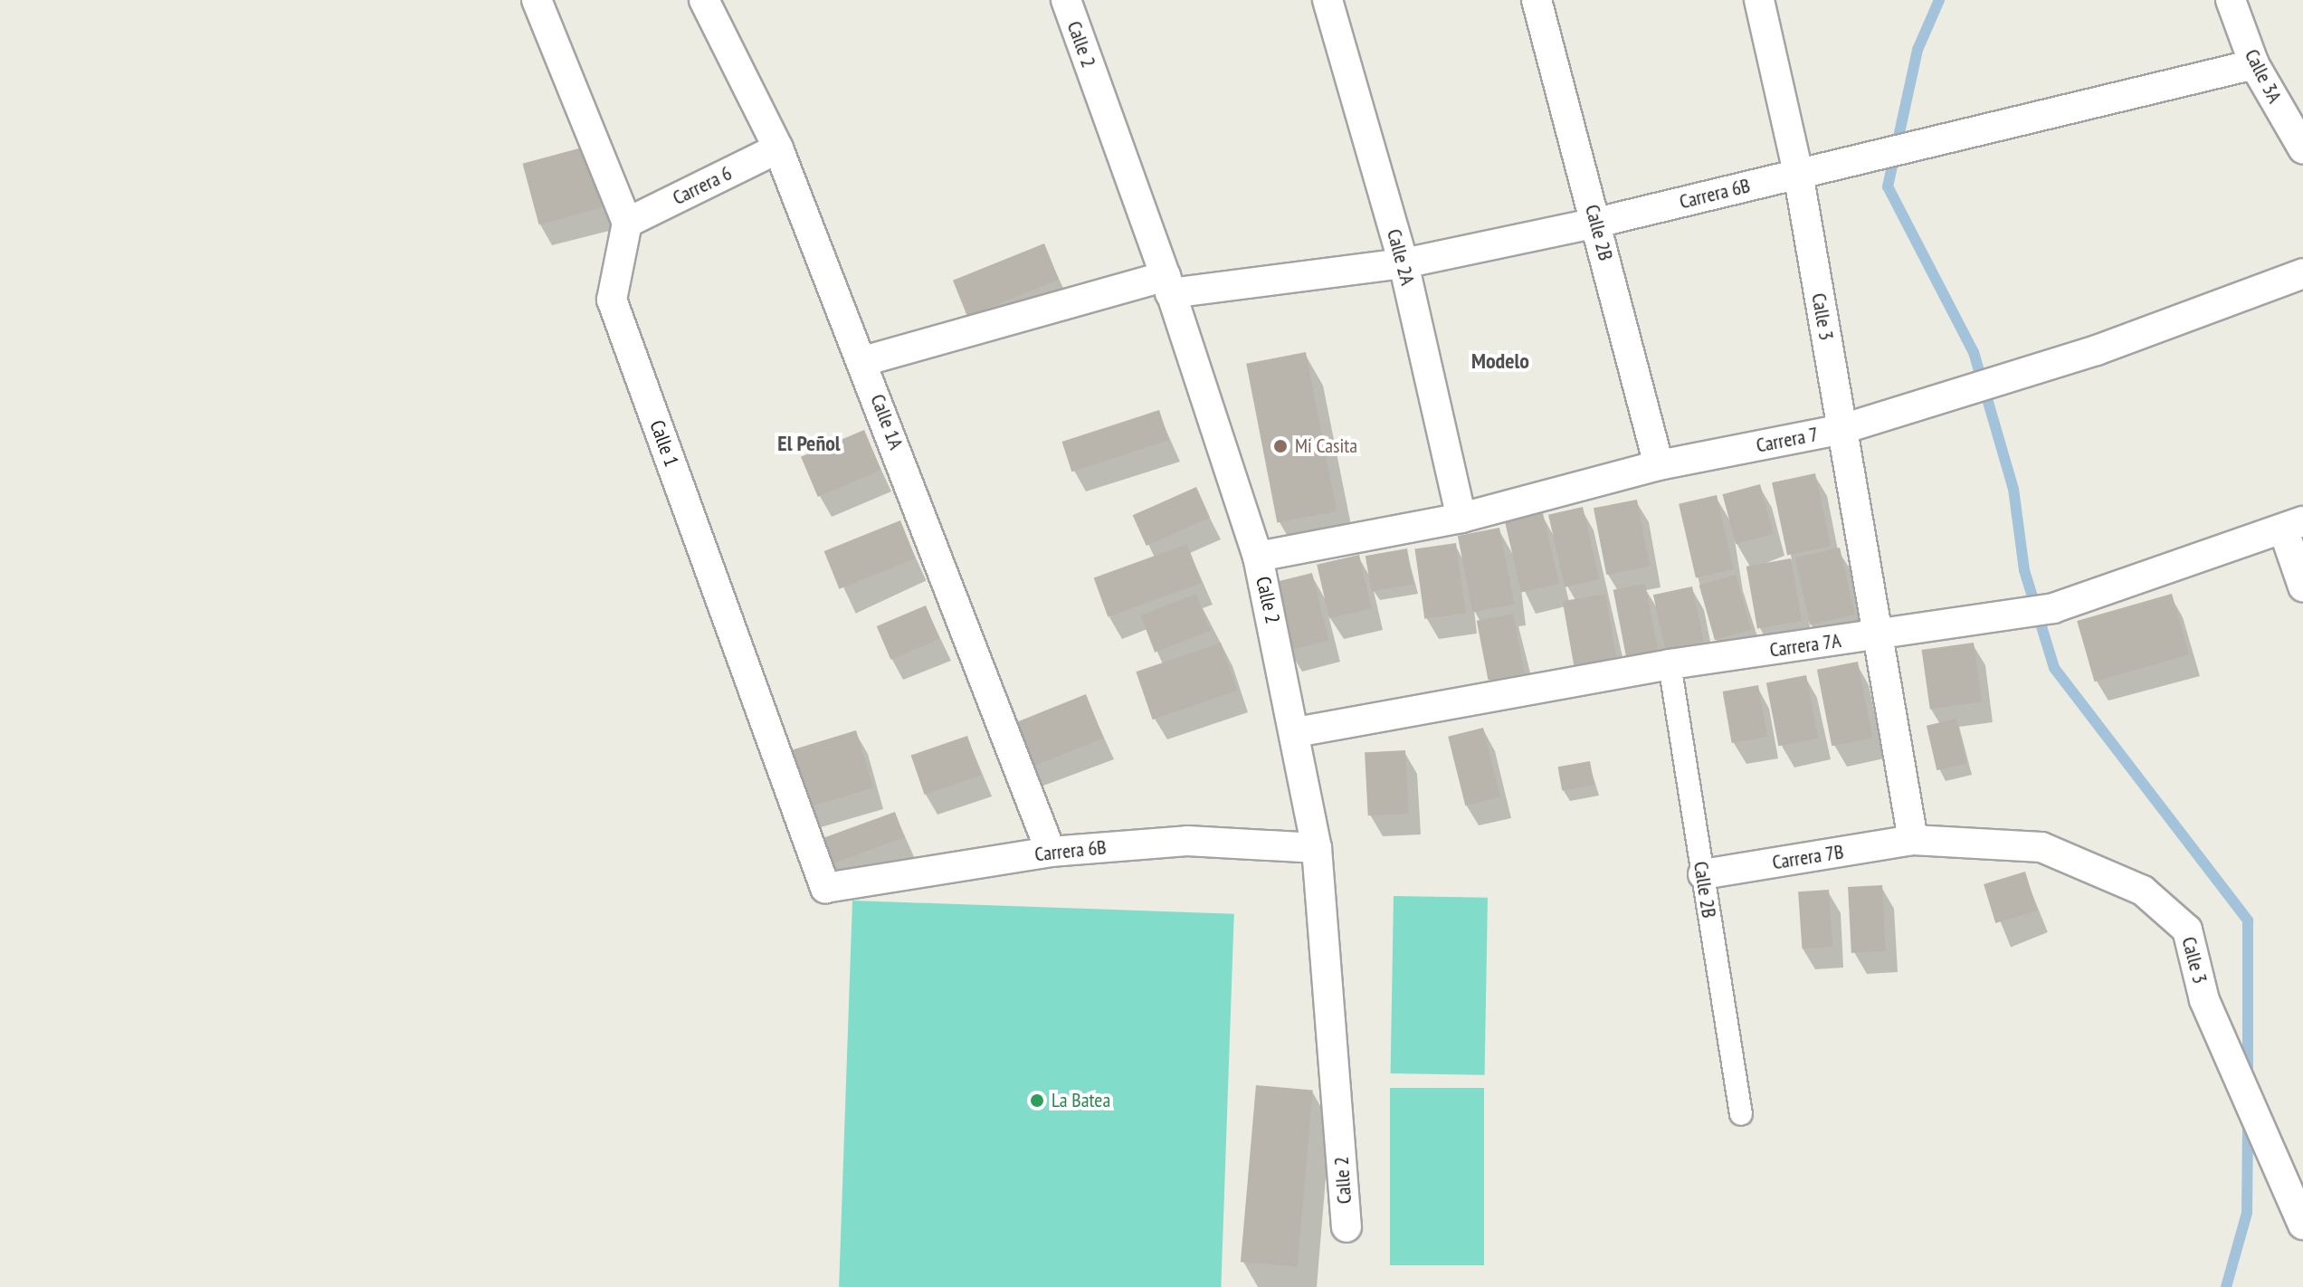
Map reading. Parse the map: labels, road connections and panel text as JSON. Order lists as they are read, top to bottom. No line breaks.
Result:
{"streets":{"street":["Calle 2","Calle 3A","Carrera 6","Carrera 6B","Calle 2B","Calle 2A","Calle 3","Calle 1A","Carrera 7","Calle 1","Carrera 7A","Carrera 7B"]},"crossings":[["Calle 2","Carrera 6B"],["Calle 2","Carrera 7"],["Calle 2","Carrera 7A"],["Calle 3A","Carrera 6B"],["Carrera 6","Calle 1A"],["Carrera 6","Calle 1"],["Carrera 6B","Calle 2B"],["Carrera 6B","Calle 2A"],["Carrera 6B","Calle 3"],["Carrera 6B","Calle 1A"],["Carrera 6B","Calle 1"],["Calle 2B","Carrera 7"],["Calle 2B","Carrera 7A"],["Calle 2B","Carrera 7B"],["Calle 2A","Carrera 7"],["Calle 3","Carrera 7"],["Calle 3","Carrera 7A"],["Calle 3","Carrera 7B"]],"districts":["Modelo","El Peñol"],"places":["Mi Casita","La Batea"]}
